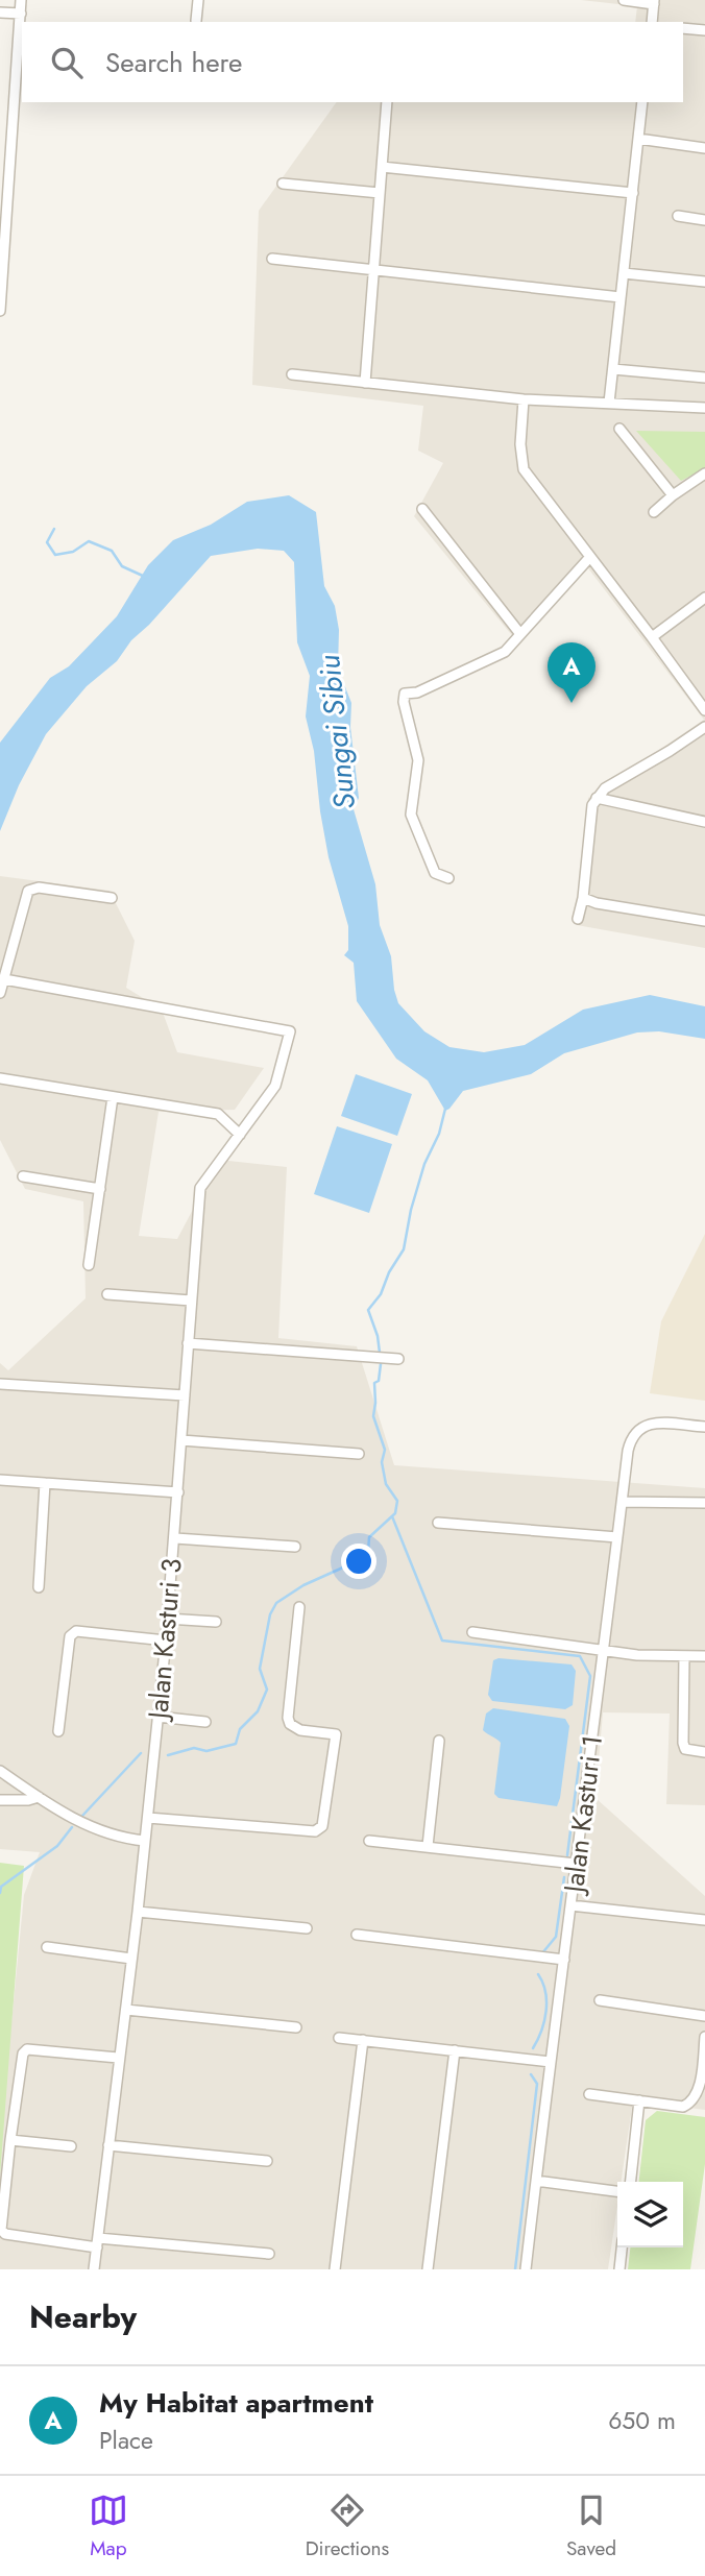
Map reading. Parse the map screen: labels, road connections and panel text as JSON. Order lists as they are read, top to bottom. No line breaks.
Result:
{"streets":{"street":["Jalan Kasturi 3","Jalan Kasturi 1"]},"water":["Sungai Sibiu"],"page":{"search":"Search here","pins":"A","heading":"Nearby","list":[{"mark":"A","name":"My Habitat apartment","note":"Place","value":"650 m"}],"nav":["Map","Directions","Saved"]}}
